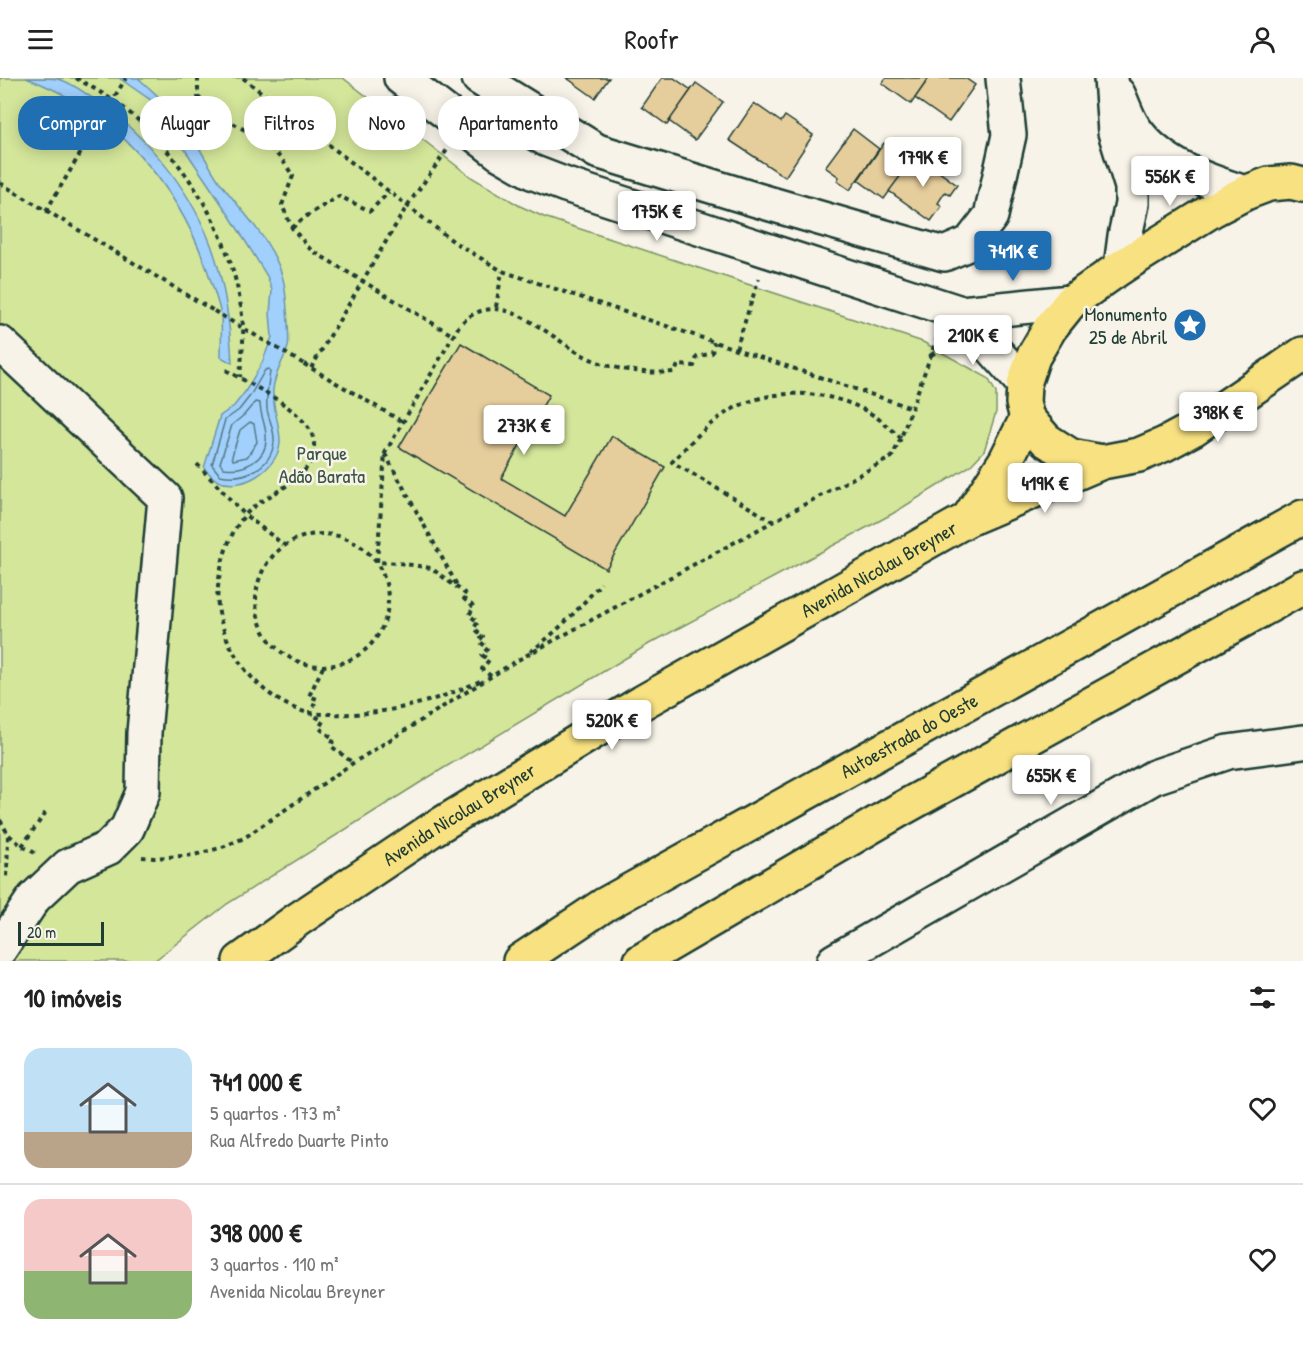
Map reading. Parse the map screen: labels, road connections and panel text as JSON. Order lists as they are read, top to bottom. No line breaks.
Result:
{"streets":{"main road":["Avenida Nicolau Breyner","Autoestrada do Oeste"]},"parks":["Parque Adão Barata"],"places":{"place":["Monumento 25 de Abril"]},"scale_bar":"20 m","page":{"header":"Roofr","chip":["Comprar","Alugar","Filtros","Novo","Apartamento"],"price":["179K €","556K €","175K €","741K €","210K €","398K €","273K €","419K €","520K €","655K €"],"scale":"20 m","heading":"10 imóveis","list":[{"name":"741 000 €","note":"5 quartos · 173 m² · Rua Alfredo Duarte Pinto"},{"name":"398 000 €","note":"3 quartos · 110 m² · Avenida Nicolau Breyner"}]}}
